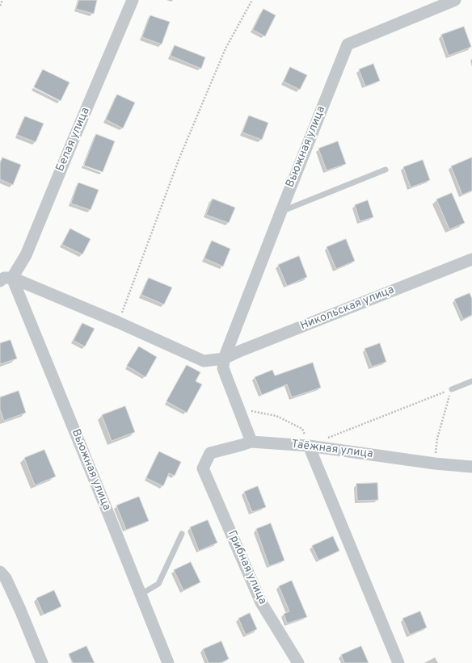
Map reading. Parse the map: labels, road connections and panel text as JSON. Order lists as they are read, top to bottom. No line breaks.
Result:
{"streets":{"street":["Белая улица","Вьюжная улица","Никольская улица","Таёжная улица","Грибная улица"]},"crossings":[["Белая улица","Вьюжная улица"],["Белая улица","Никольская улица"],["Вьюжная улица","Никольская улица"],["Таёжная улица","Грибная улица"]]}
